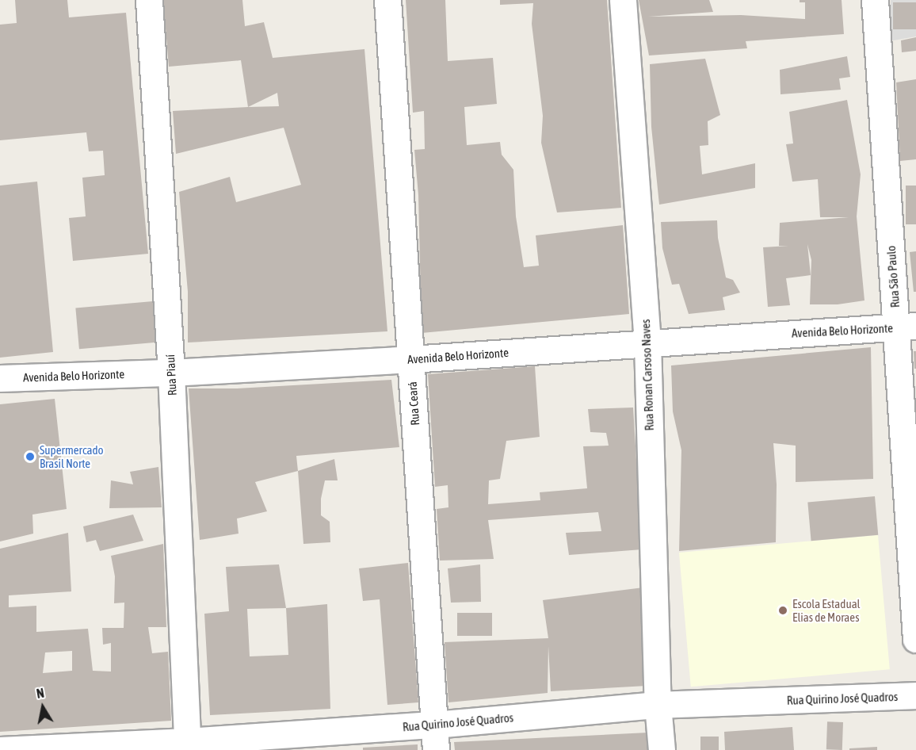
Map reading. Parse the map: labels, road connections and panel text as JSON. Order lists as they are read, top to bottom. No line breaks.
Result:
{"streets":{"street":["Rua São Paulo","Avenida Belo Horizonte","Rua Piauí","Rua Ronan Carsoso Naves","Rua Ceará","Rua Quirino José Quadros"]},"crossings":[["Rua São Paulo","Avenida Belo Horizonte"],["Avenida Belo Horizonte","Rua Piauí"],["Avenida Belo Horizonte","Rua Ronan Carsoso Naves"],["Avenida Belo Horizonte","Rua Ceará"],["Rua Piauí","Rua Quirino José Quadros"],["Rua Ronan Carsoso Naves","Rua Quirino José Quadros"],["Rua Ceará","Rua Quirino José Quadros"]],"places":["Supermercado Brasil Norte","Escola Estadual Elias de Moraes"],"north":"top"}
